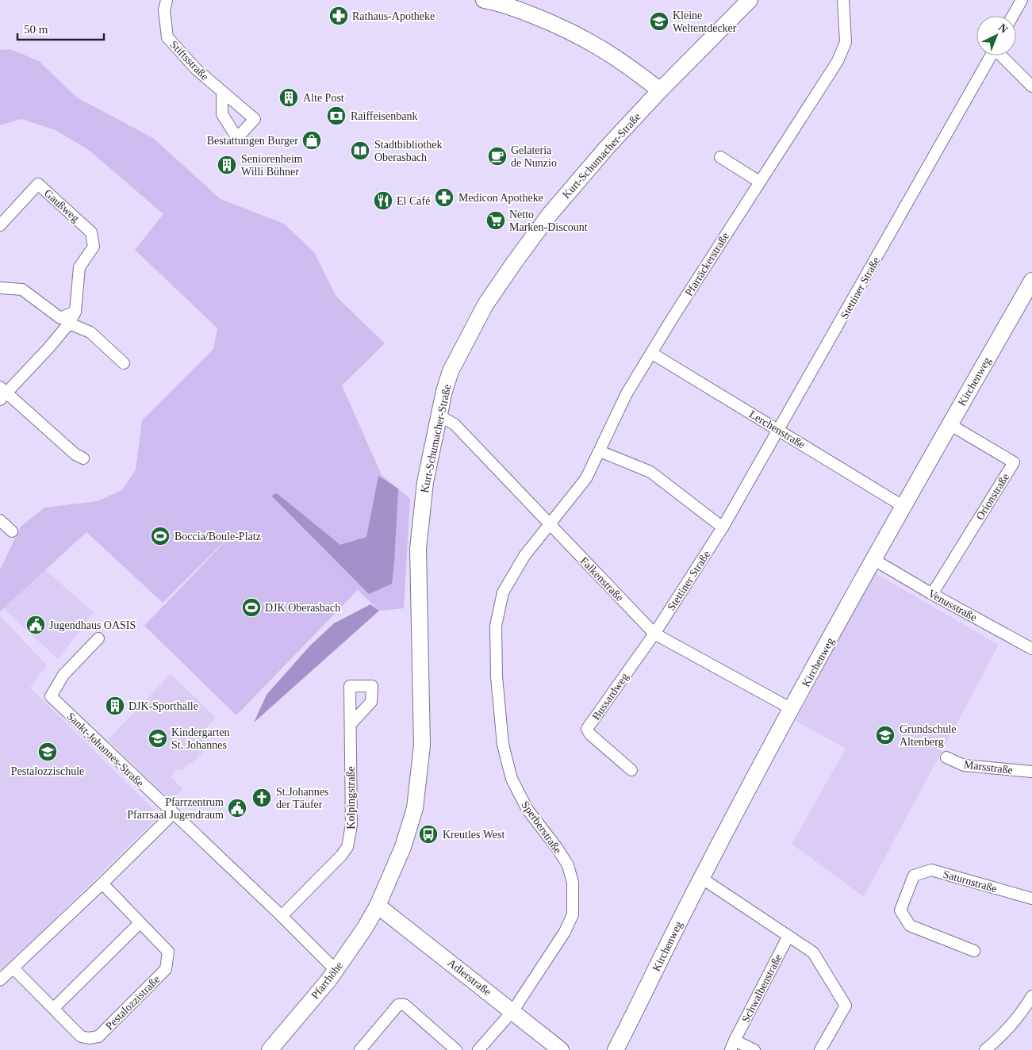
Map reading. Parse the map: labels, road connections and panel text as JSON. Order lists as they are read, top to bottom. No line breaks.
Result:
{"streets":{"street":["Stiftsstraße","Kurt-Schumacher-Straße","Gaußweg","Pfarräckerstraße","Stettiner Straße","Kirchenweg","Lerchenstraße","Orionstraße","Falkenstraße","Venusstraße","Bussardweg","Sankt-Johannes-Straße","Marsstraße","Kolpingstraße","Sperberstraße","Saturnstraße","Adlerstraße","Pfarrhöhe","Schwalbenstraße","Pestalozzistraße"]},"crossings":[["Kurt-Schumacher-Straße","Falkenstraße"],["Kurt-Schumacher-Straße","Adlerstraße"],["Kurt-Schumacher-Straße","Pfarrhöhe"],["Pfarräckerstraße","Lerchenstraße"],["Pfarräckerstraße","Falkenstraße"],["Pfarräckerstraße","Sperberstraße"],["Stettiner Straße","Lerchenstraße"],["Stettiner Straße","Falkenstraße"],["Stettiner Straße","Bussardweg"],["Kirchenweg","Lerchenstraße"],["Kirchenweg","Orionstraße"],["Kirchenweg","Falkenstraße"],["Kirchenweg","Venusstraße"],["Orionstraße","Venusstraße"],["Falkenstraße","Bussardweg"],["Falkenstraße","Sperberstraße"],["Sankt-Johannes-Straße","Kolpingstraße"],["Sankt-Johannes-Straße","Pfarrhöhe"],["Sperberstraße","Adlerstraße"],["Adlerstraße","Pfarrhöhe"]],"places":{"pharmacy":["Rathaus-Apotheke","Medicon Apotheke"],"school or university":["Kleine Weltentdecker","Grundschule Altenberg","Kindergarten St. Johannes","Pestalozzischule"],"building":["Alte Post","Seniorenheim Willi Bühner","DJK-Sporthalle"],"bank":["Raiffeisenbank"],"shop":["Bestattungen Burger"],"library":["Stadtbibliothek Oberasbach"],"cafe":["Gelateria de Nunzio"],"restaurant":["El Café"],"supermarket":["Netto Marken-Discount"],"sports":["Boccia/Boule-Platz","DJK Oberasbach"],"public building":["Jugendhaus OASIS","Pfarrzentrum Pfarrsaal Jugendraum"],"church":["St.Johannes der Täufer"],"bus stop":["Kreutles West"]},"scale_bar":"50 m","north":"top right"}
